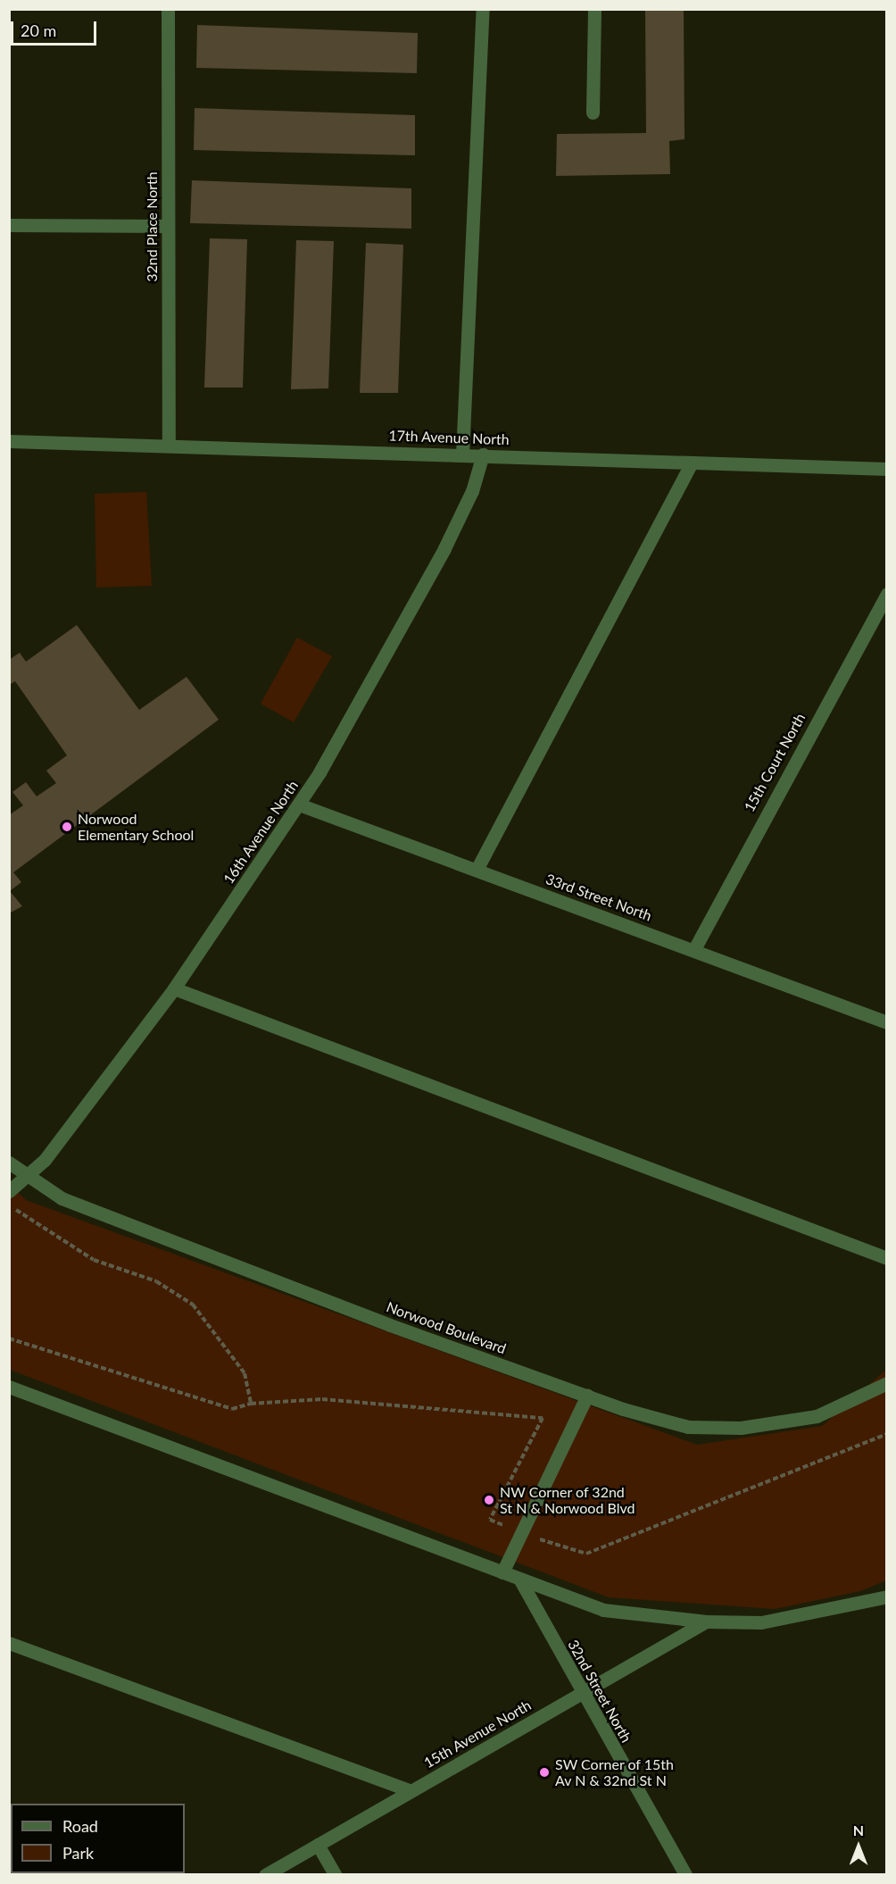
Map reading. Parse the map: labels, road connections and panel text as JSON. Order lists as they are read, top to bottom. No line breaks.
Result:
{"streets":{"street":["32nd Place North","17th Avenue North","15th Court North","16th Avenue North","33rd Street North","Norwood Boulevard","32nd Street North","15th Avenue North"]},"crossings":[["32nd Place North","17th Avenue North"],["17th Avenue North","16th Avenue North"],["15th Court North","33rd Street North"],["16th Avenue North","33rd Street North"],["16th Avenue North","Norwood Boulevard"],["32nd Street North","15th Avenue North"]],"places":["Norwood Elementary School","NW Corner of 32nd St N & Norwood Blvd","SW Corner of 15th Av N & 32nd St N"],"legend":["Road","Park"],"scale_bar":"20 m","north":"top"}
